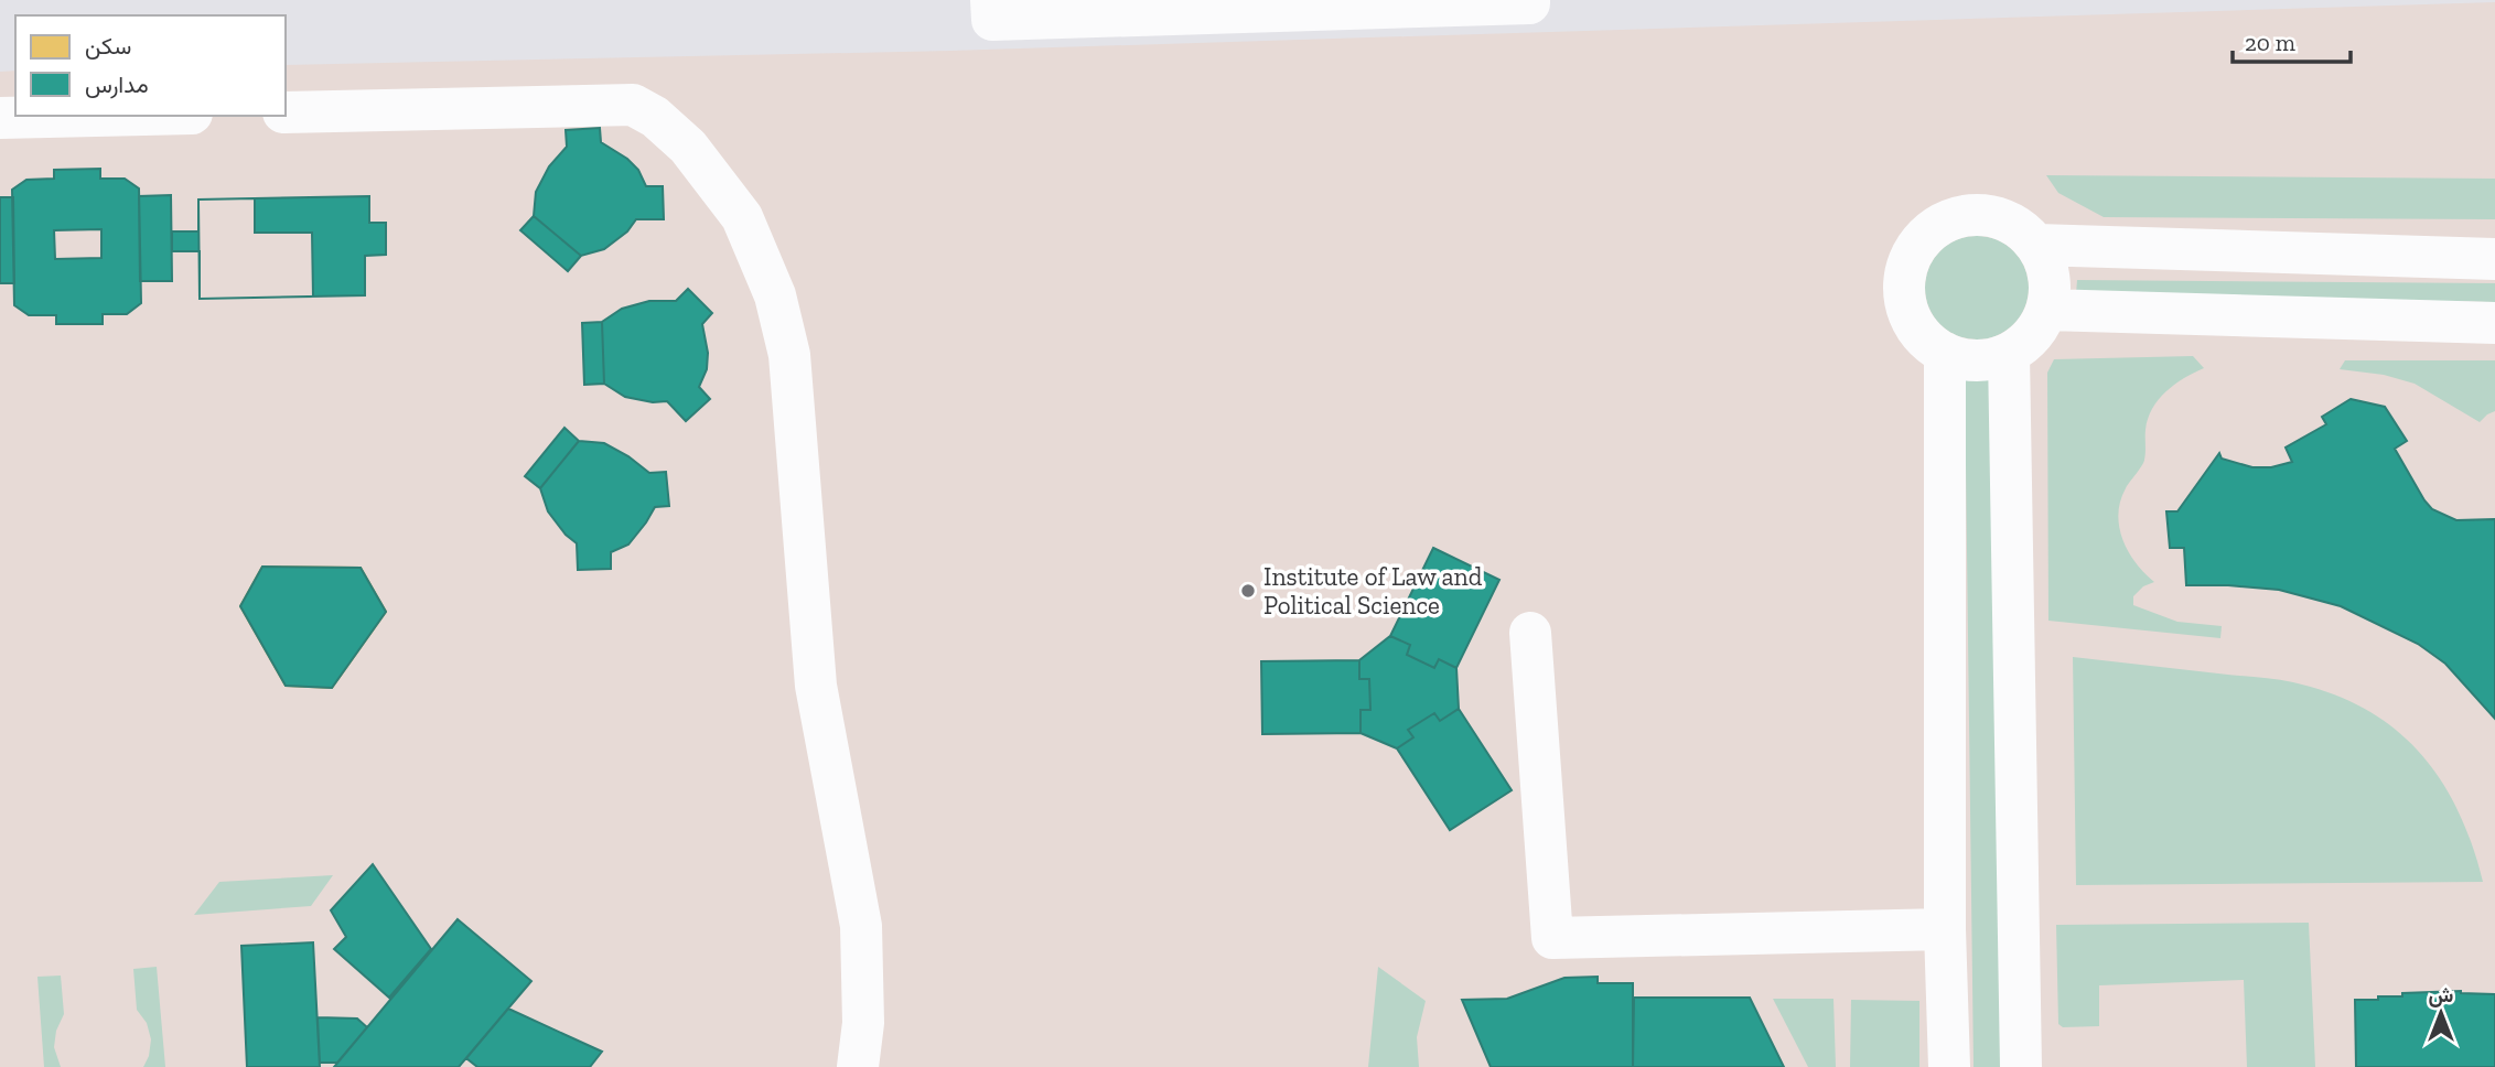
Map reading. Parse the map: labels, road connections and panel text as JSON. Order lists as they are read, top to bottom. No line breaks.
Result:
{"places":["Institute of Law and Political Science"],"legend":["سكن","مدارس"],"scale_bar":"20 m","north":"top"}
